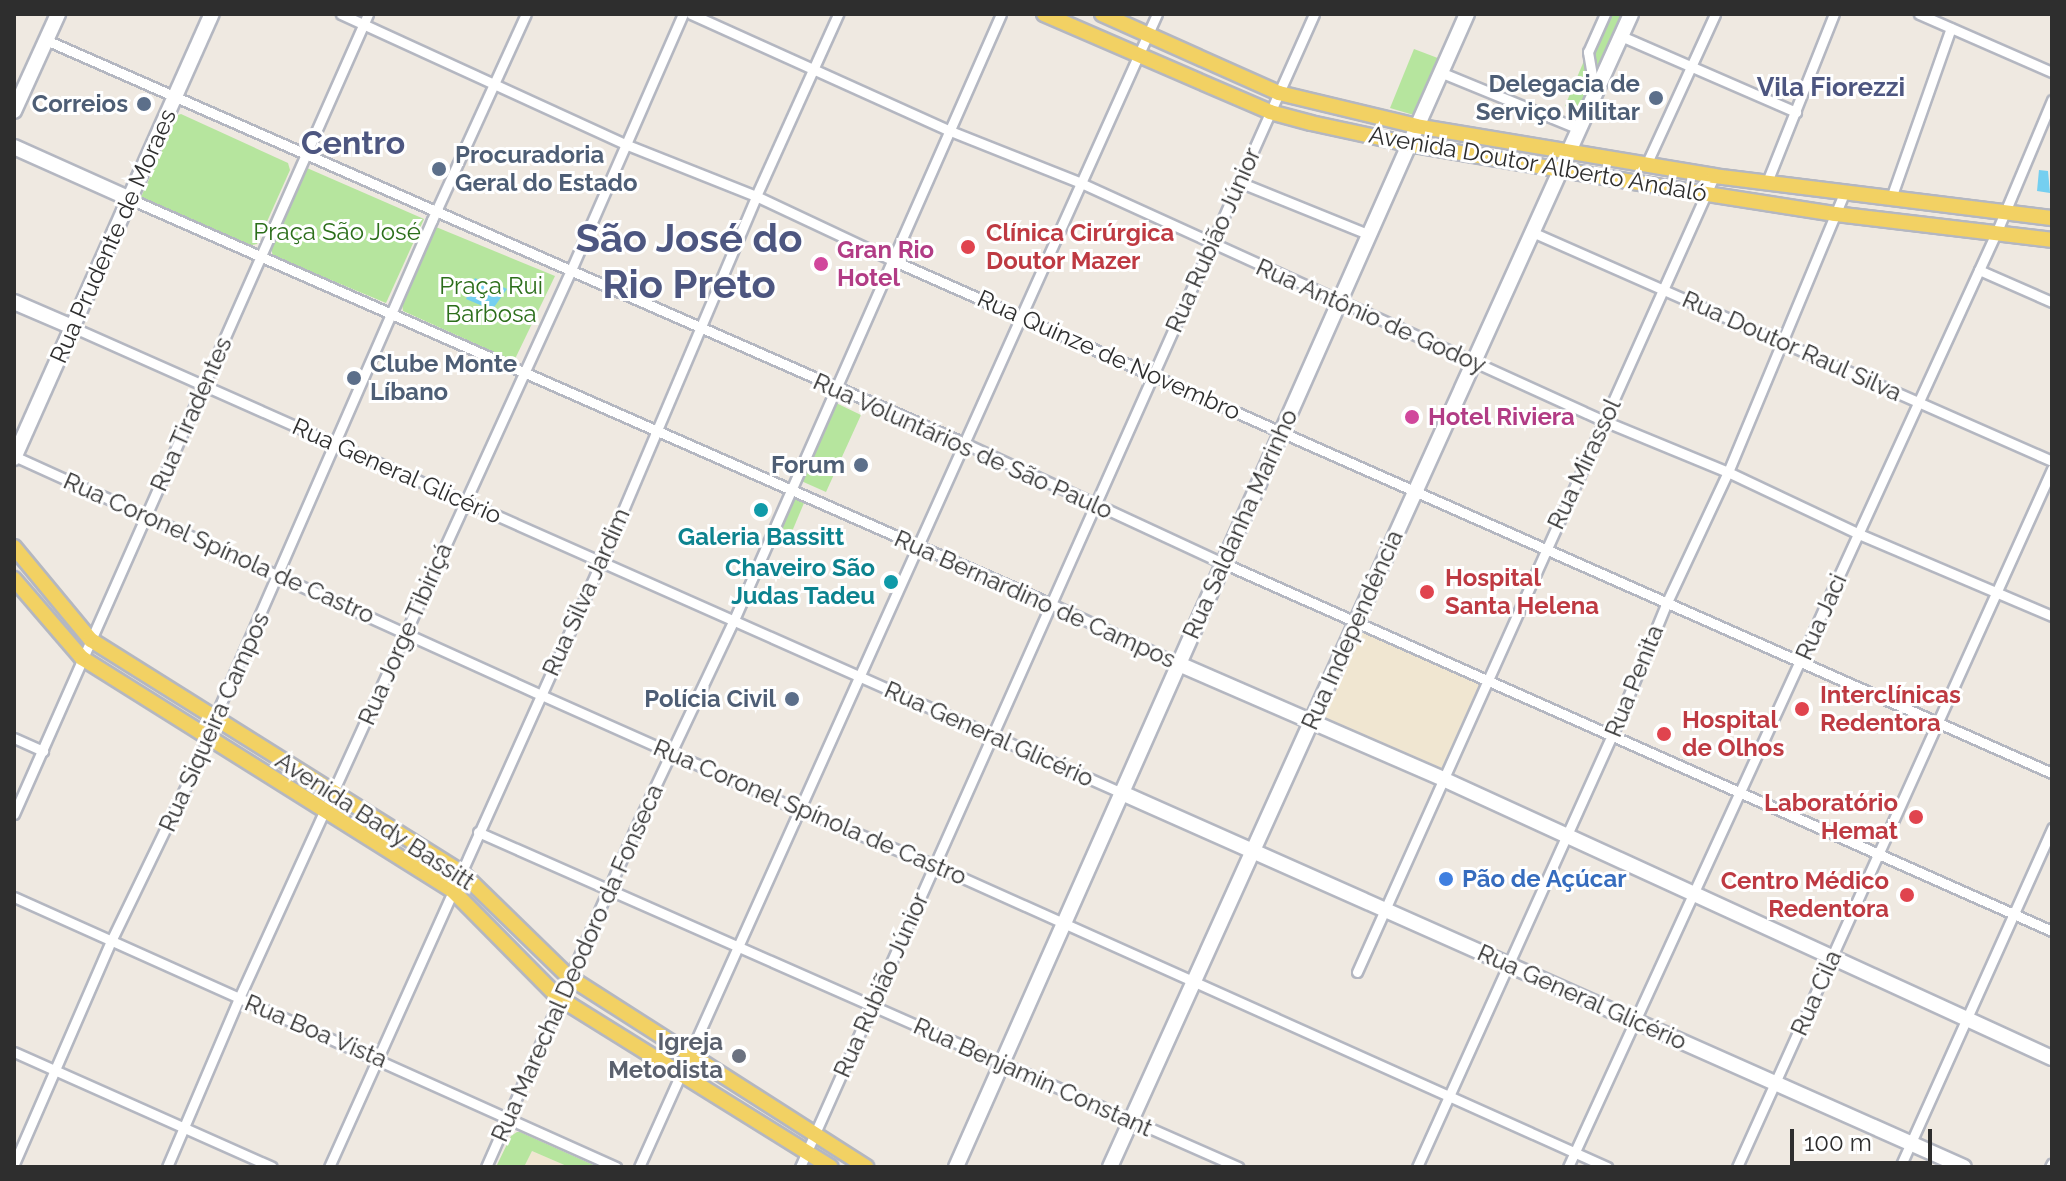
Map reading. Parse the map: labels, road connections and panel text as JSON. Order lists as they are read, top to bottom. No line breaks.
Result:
{"streets":{"main road":["Avenida Doutor Alberto Andaló","Avenida Bady Bassitt"],"street":["Rua Prudente de Moraes","Rua Rubião Júnior","Rua Antônio de Godoy","Rua Doutor Raul Silva","Rua Quinze de Novembro","Rua Tiradentes","Rua Voluntários de São Paulo","Rua Mirassol","Rua General Glicério","Rua Saldanha Marinho","Rua Coronel Spínola de Castro","Rua Silva Jardim","Rua Bernardino de Campos","Rua Jaci","Rua Independência","Rua Jorge Tibiriçá","Rua Penita","Rua Siqueira Campos","Rua Marechal Deodoro da Fonseca","Rua Cila","Rua Boa Vista","Rua Benjamin Constant"]},"crossings":[["Avenida Doutor Alberto Andaló","Rua Rubião Júnior"],["Avenida Doutor Alberto Andaló","Rua Mirassol"],["Avenida Doutor Alberto Andaló","Rua Saldanha Marinho"],["Avenida Doutor Alberto Andaló","Rua Jaci"],["Avenida Doutor Alberto Andaló","Rua Independência"],["Avenida Doutor Alberto Andaló","Rua Penita"],["Rua Prudente de Moraes","Rua Voluntários de São Paulo"],["Rua Prudente de Moraes","Rua General Glicério"],["Rua Prudente de Moraes","Rua Coronel Spínola de Castro"],["Rua Prudente de Moraes","Rua Bernardino de Campos"],["Rua Rubião Júnior","Rua Antônio de Godoy"],["Rua Rubião Júnior","Rua Quinze de Novembro"],["Rua Rubião Júnior","Rua Voluntários de São Paulo"],["Rua Rubião Júnior","Rua General Glicério"],["Rua Rubião Júnior","Rua Coronel Spínola de Castro"],["Rua Rubião Júnior","Rua Bernardino de Campos"],["Rua Rubião Júnior","Avenida Bady Bassitt"],["Rua Rubião Júnior","Rua Benjamin Constant"],["Rua Antônio de Godoy","Rua Mirassol"],["Rua Antônio de Godoy","Rua Saldanha Marinho"],["Rua Antônio de Godoy","Rua Silva Jardim"],["Rua Antônio de Godoy","Rua Jaci"],["Rua Antônio de Godoy","Rua Independência"],["Rua Antônio de Godoy","Rua Penita"],["Rua Antônio de Godoy","Rua Marechal Deodoro da Fonseca"],["Rua Antônio de Godoy","Rua Cila"],["Rua Doutor Raul Silva","Rua Mirassol"],["Rua Doutor Raul Silva","Rua Jaci"],["Rua Doutor Raul Silva","Rua Independência"],["Rua Doutor Raul Silva","Rua Penita"],["Rua Quinze de Novembro","Rua Tiradentes"],["Rua Quinze de Novembro","Rua Mirassol"],["Rua Quinze de Novembro","Rua Saldanha Marinho"],["Rua Quinze de Novembro","Rua Silva Jardim"],["Rua Quinze de Novembro","Rua Jaci"],["Rua Quinze de Novembro","Rua Independência"],["Rua Quinze de Novembro","Rua Jorge Tibiriçá"],["Rua Quinze de Novembro","Rua Penita"],["Rua Quinze de Novembro","Rua Siqueira Campos"],["Rua Quinze de Novembro","Rua Marechal Deodoro da Fonseca"],["Rua Quinze de Novembro","Rua Cila"],["Rua Tiradentes","Rua Voluntários de São Paulo"],["Rua Tiradentes","Rua General Glicério"],["Rua Tiradentes","Rua Coronel Spínola de Castro"],["Rua Tiradentes","Rua Bernardino de Campos"],["Rua Tiradentes","Avenida Bady Bassitt"],["Rua Voluntários de São Paulo","Rua Mirassol"],["Rua Voluntários de São Paulo","Rua Saldanha Marinho"],["Rua Voluntários de São Paulo","Rua Silva Jardim"],["Rua Voluntários de São Paulo","Rua Jaci"],["Rua Voluntários de São Paulo","Rua Independência"],["Rua Voluntários de São Paulo","Rua Jorge Tibiriçá"],["Rua Voluntários de São Paulo","Rua Penita"],["Rua Voluntários de São Paulo","Rua Siqueira Campos"],["Rua Voluntários de São Paulo","Rua Marechal Deodoro da Fonseca"],["Rua Voluntários de São Paulo","Rua Cila"],["Rua Mirassol","Rua General Glicério"],["Rua Mirassol","Rua Bernardino de Campos"],["Rua General Glicério","Rua Saldanha Marinho"],["Rua General Glicério","Rua Silva Jardim"],["Rua General Glicério","Rua Jaci"],["Rua General Glicério","Rua Independência"],["Rua General Glicério","Rua Jorge Tibiriçá"],["Rua General Glicério","Rua Penita"],["Rua General Glicério","Rua Siqueira Campos"],["Rua General Glicério","Rua Marechal Deodoro da Fonseca"],["Rua General Glicério","Rua Cila"],["Rua Saldanha Marinho","Rua Coronel Spínola de Castro"],["Rua Saldanha Marinho","Rua Bernardino de Campos"],["Rua Saldanha Marinho","Rua Benjamin Constant"],["Rua Coronel Spínola de Castro","Rua Silva Jardim"],["Rua Coronel Spínola de Castro","Rua Jaci"],["Rua Coronel Spínola de Castro","Rua Independência"],["Rua Coronel Spínola de Castro","Rua Jorge Tibiriçá"],["Rua Coronel Spínola de Castro","Rua Penita"],["Rua Coronel Spínola de Castro","Rua Siqueira Campos"],["Rua Coronel Spínola de Castro","Rua Marechal Deodoro da Fonseca"],["Rua Silva Jardim","Rua Bernardino de Campos"],["Rua Silva Jardim","Avenida Bady Bassitt"],["Rua Silva Jardim","Rua Boa Vista"],["Rua Silva Jardim","Rua Benjamin Constant"],["Rua Bernardino de Campos","Rua Jaci"],["Rua Bernardino de Campos","Rua Independência"],["Rua Bernardino de Campos","Rua Jorge Tibiriçá"],["Rua Bernardino de Campos","Rua Penita"],["Rua Bernardino de Campos","Rua Siqueira Campos"],["Rua Bernardino de Campos","Rua Marechal Deodoro da Fonseca"],["Rua Bernardino de Campos","Rua Cila"],["Rua Independência","Rua Benjamin Constant"],["Rua Jorge Tibiriçá","Avenida Bady Bassitt"],["Rua Jorge Tibiriçá","Rua Boa Vista"],["Rua Siqueira Campos","Avenida Bady Bassitt"],["Rua Siqueira Campos","Rua Boa Vista"],["Avenida Bady Bassitt","Rua Marechal Deodoro da Fonseca"],["Rua Marechal Deodoro da Fonseca","Rua Boa Vista"],["Rua Marechal Deodoro da Fonseca","Rua Benjamin Constant"]],"districts":["Vila Fiorezzi","Centro","São José do Rio Preto"],"parks":["Praça São José","Praça Rui Barbosa"],"places":["Delegacia de Serviço Militar","Correios","Procuradoria Geral do Estado","Clínica Cirúrgica Doutor Mazer","Gran Rio Hotel","Clube Monte Líbano","Hotel Riviera","Forum","Galeria Bassitt","Chaveiro São Judas Tadeu","Hospital Santa Helena","Polícia Civil","Interclínicas Redentora","Hospital de Olhos","Laboratório Hemat","Pão de Açúcar","Centro Médico Redentora","Igreja Metodista"],"scale_bar":"100 m"}
